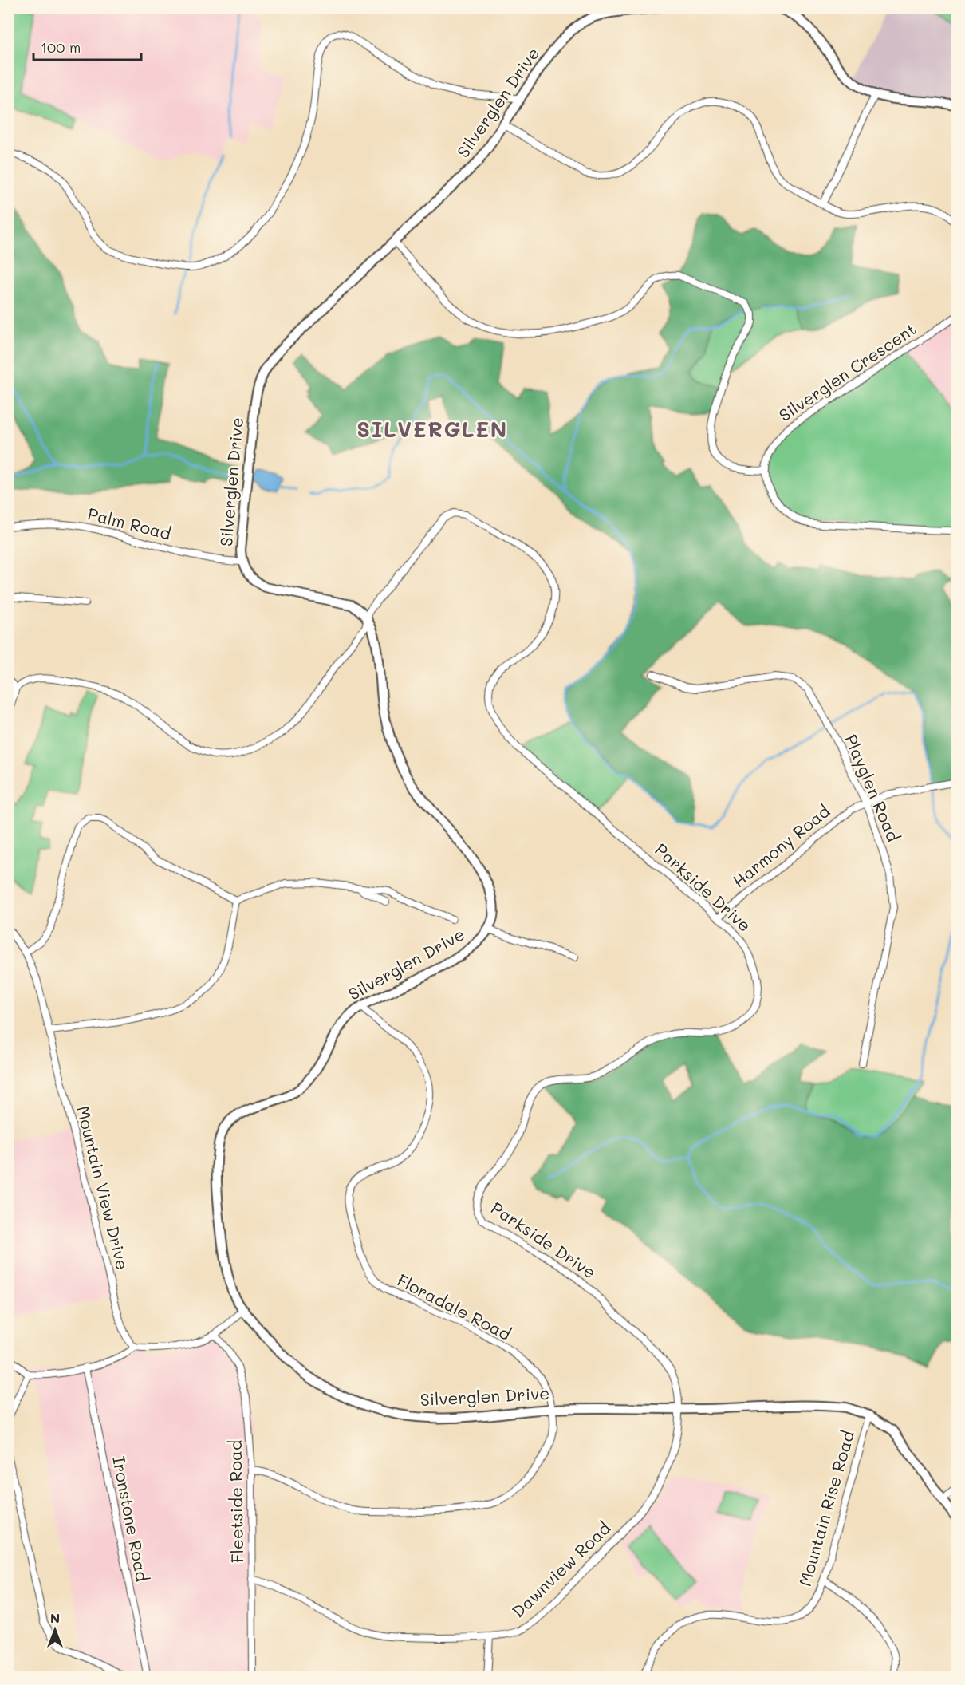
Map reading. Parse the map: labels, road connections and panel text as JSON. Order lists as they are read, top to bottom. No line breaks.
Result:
{"streets":{"street":["Silverglen Drive","Silverglen Crescent","Palm Road","Playglen Road","Harmony Road","Parkside Drive","Mountain View Drive","Floradale Road","Fleetside Road","Mountain Rise Road","Ironstone Road","Dawnview Road"]},"crossings":[["Silverglen Drive","Palm Road"],["Silverglen Drive","Parkside Drive"],["Silverglen Drive","Floradale Road"],["Silverglen Drive","Mountain Rise Road"],["Silverglen Drive","Dawnview Road"],["Playglen Road","Harmony Road"],["Harmony Road","Parkside Drive"],["Parkside Drive","Dawnview Road"],["Fleetside Road","Dawnview Road"]],"districts":["SILVERGLEN"],"scale_bar":"100 m","north":"top"}
